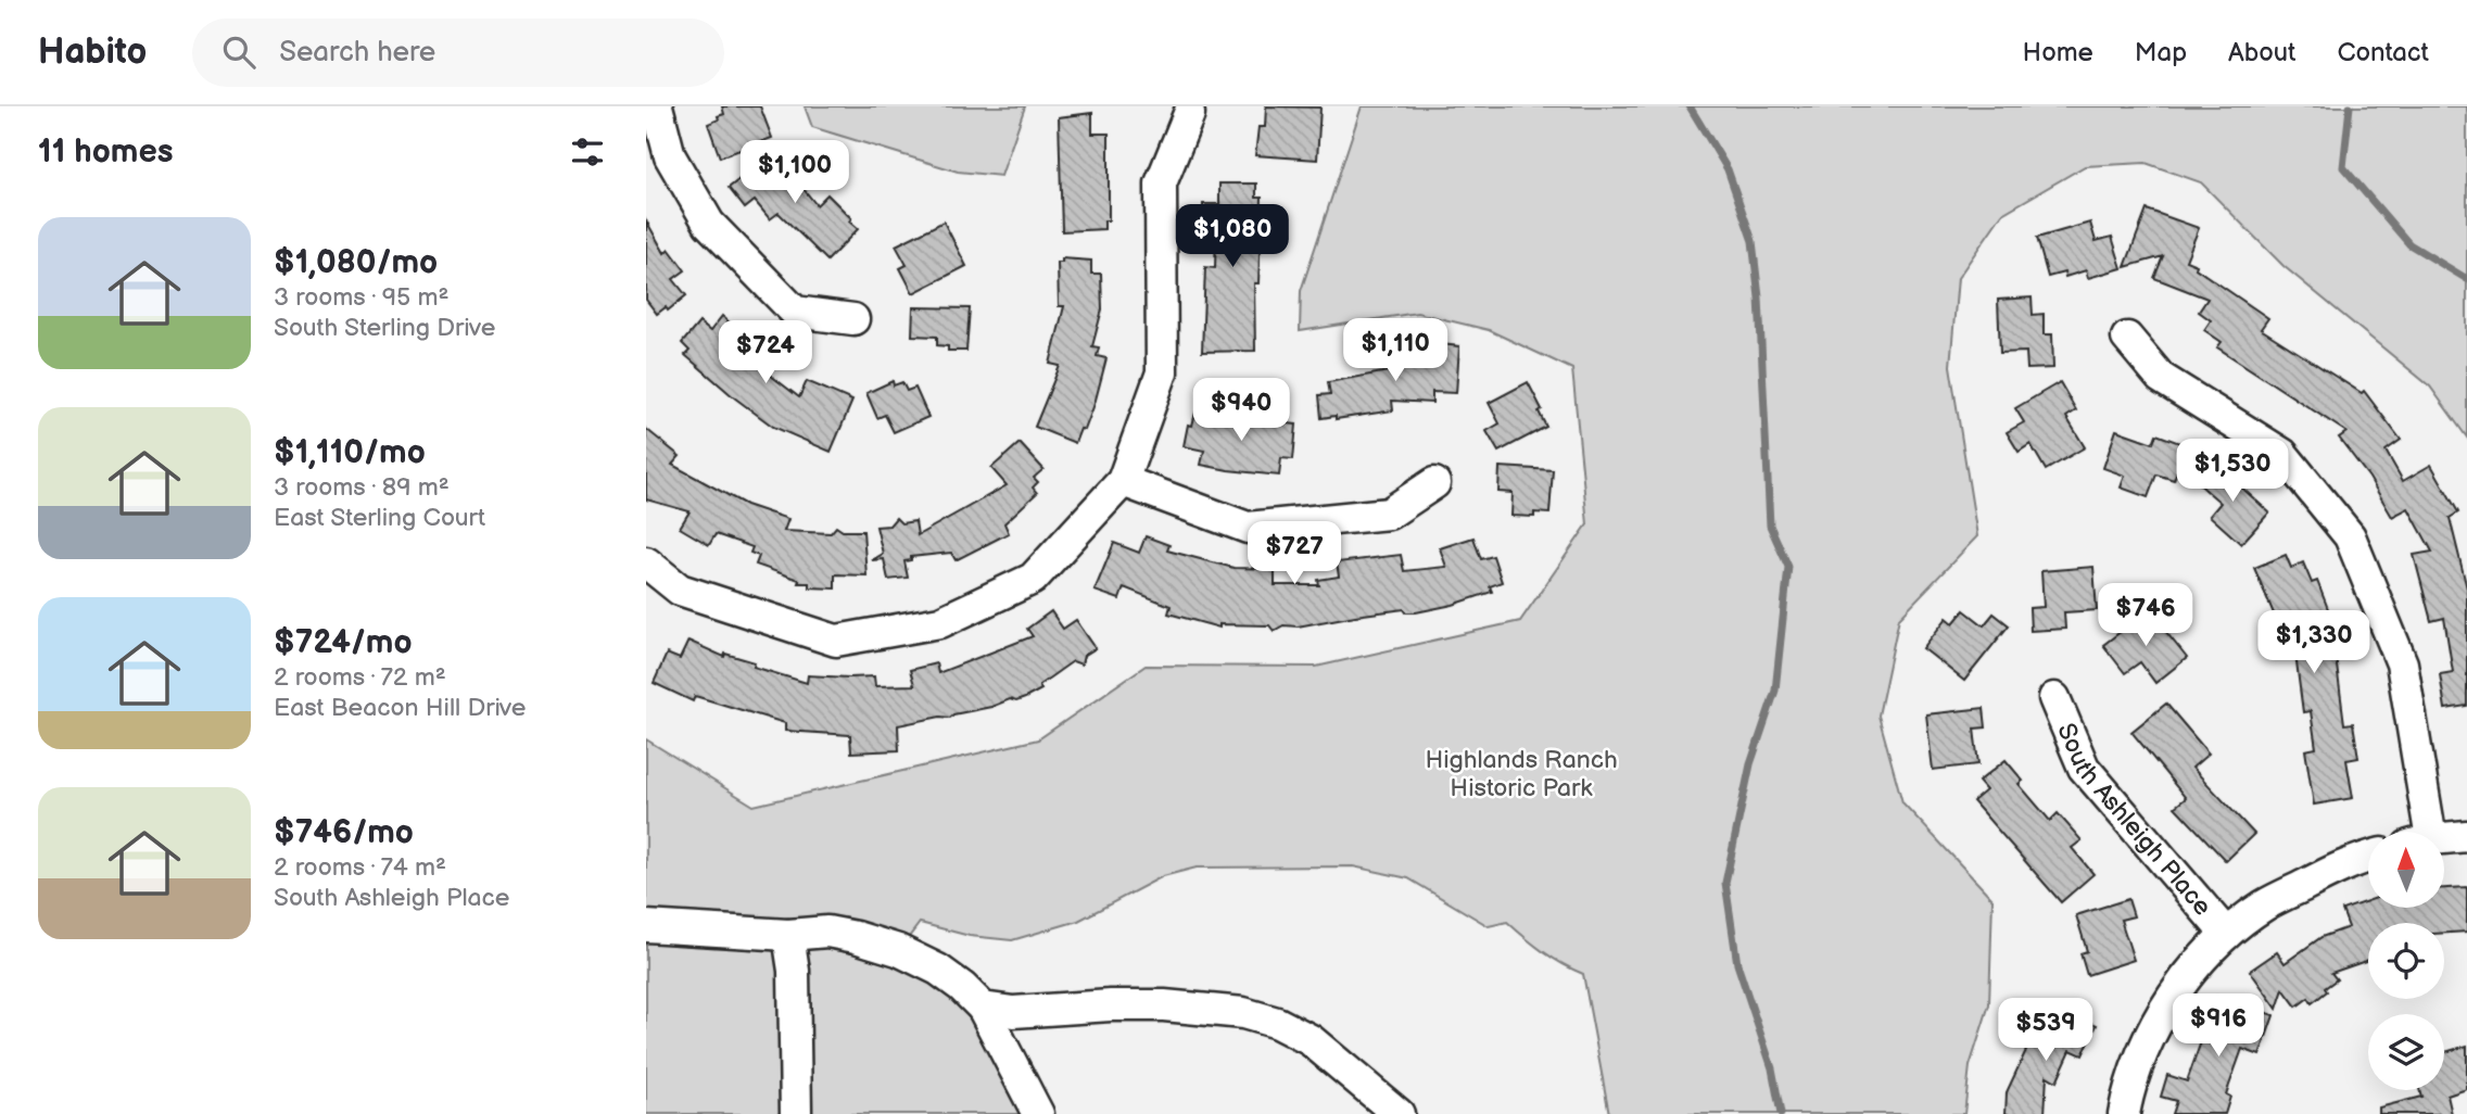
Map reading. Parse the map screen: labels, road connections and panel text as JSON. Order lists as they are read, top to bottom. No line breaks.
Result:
{"streets":{"street":["South Ashleigh Place"]},"parks":["Highlands Ranch Historic Park"],"north":"top","page":{"header":"Habito","search":"Search here","nav":["Home","Map","About","Contact"],"heading":"11 homes","price":["$1,100","$1,080","$1,110","$724","$940","$1,530","$727","$746","$1,330","$916","$539"],"list":[{"name":"$1,080/mo","note":"3 rooms · 95 m² · South Sterling Drive"},{"name":"$1,110/mo","note":"3 rooms · 89 m² · East Sterling Court"},{"name":"$724/mo","note":"2 rooms · 72 m² · East Beacon Hill Drive"},{"name":"$746/mo","note":"2 rooms · 74 m² · South Ashleigh Place"}]}}
